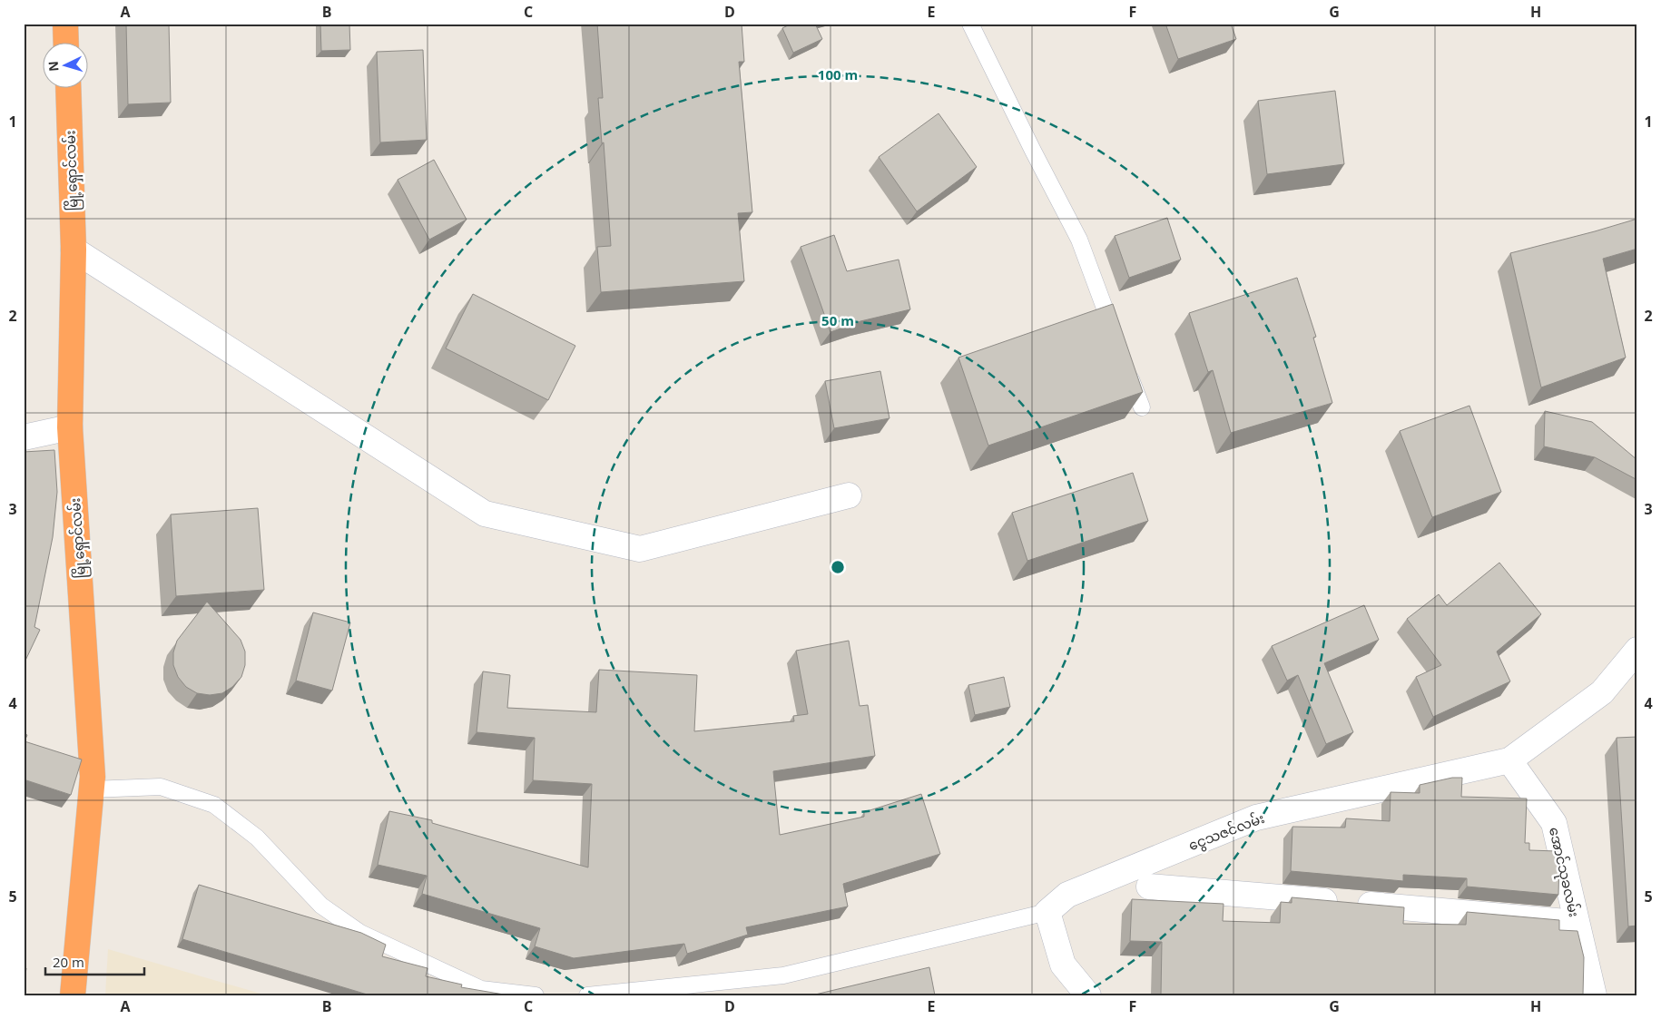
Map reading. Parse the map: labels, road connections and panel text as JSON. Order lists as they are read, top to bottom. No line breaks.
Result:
{"streets":{"highway":["မြို့ရှောင်လမ်း"],"street":["ငွေသဇင်လမ်း","အောင်သုခလမ်း"]},"crossings":[["ငွေသဇင်လမ်း","အောင်သုခလမ်း"]],"scale_bar":"20 m","north":"left","grid":{"columns":["A","B","C","D","E","F","G","H"],"rows":["1","2","3","4","5"]},"rings":["100 m","50 m"]}
